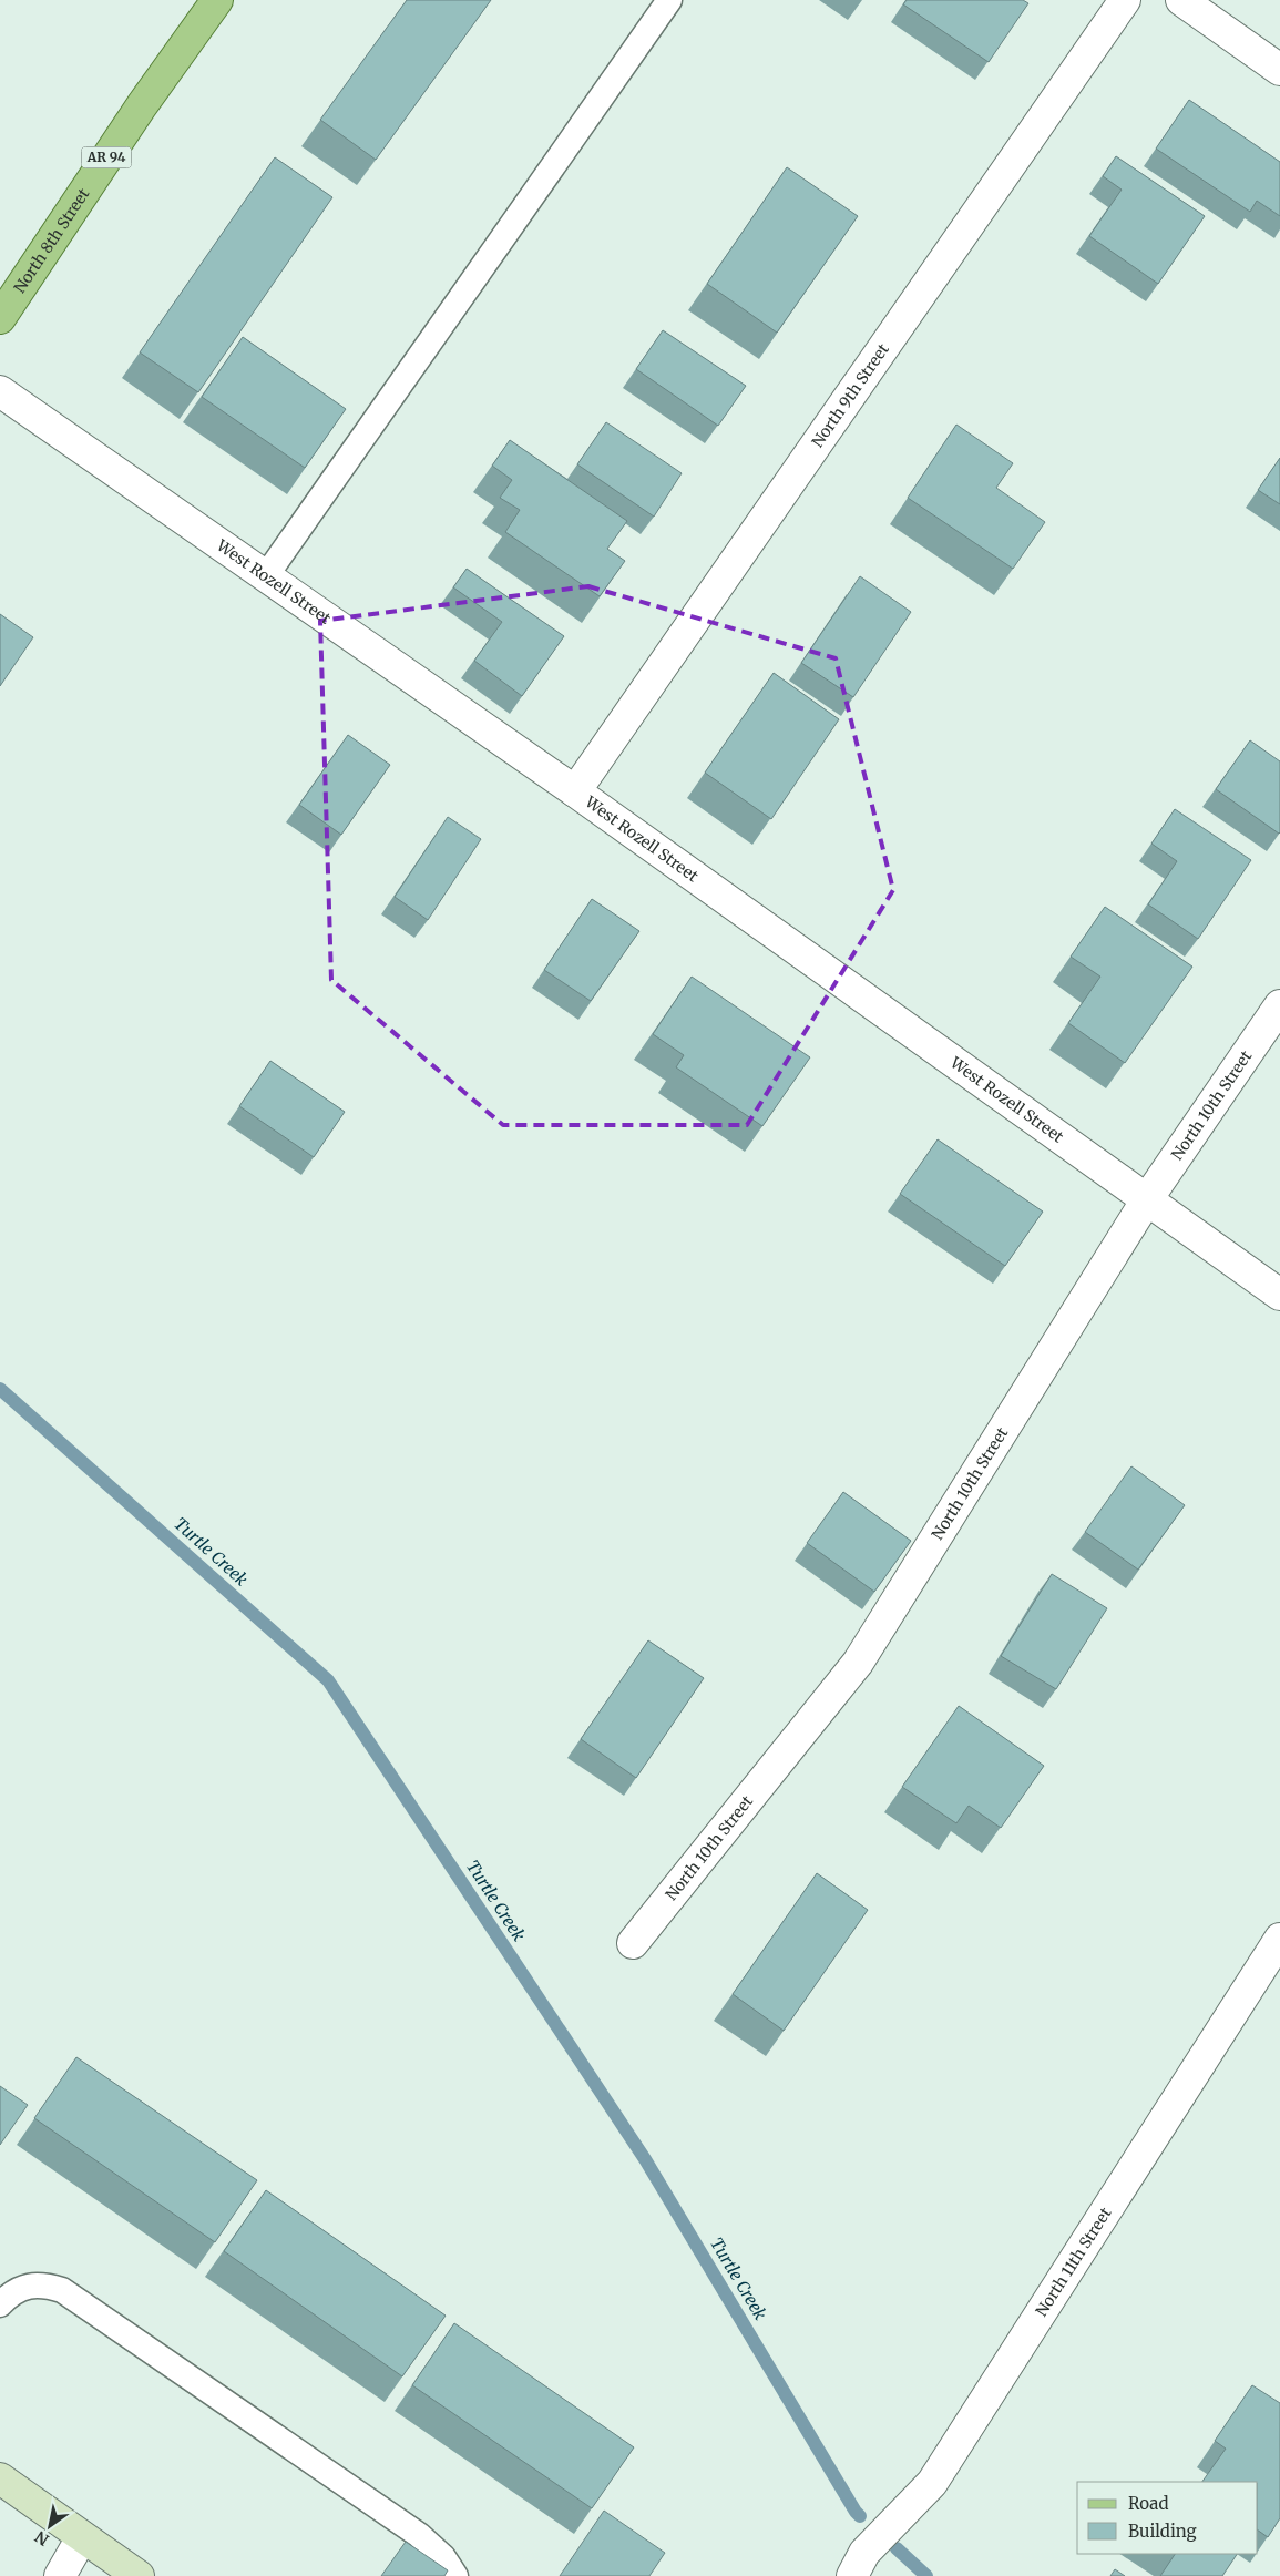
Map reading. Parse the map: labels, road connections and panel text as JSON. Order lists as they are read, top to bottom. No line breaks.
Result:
{"streets":{"main road":["AR 94","North 8th Street"],"street":["North 9th Street","West Rozell Street","North 10th Street","North 11th Street"]},"crossings":[["North 9th Street","West Rozell Street"],["West Rozell Street","North 10th Street"]],"water":["Turtle Creek"],"legend":["Road","Building"],"north":"bottom left"}
